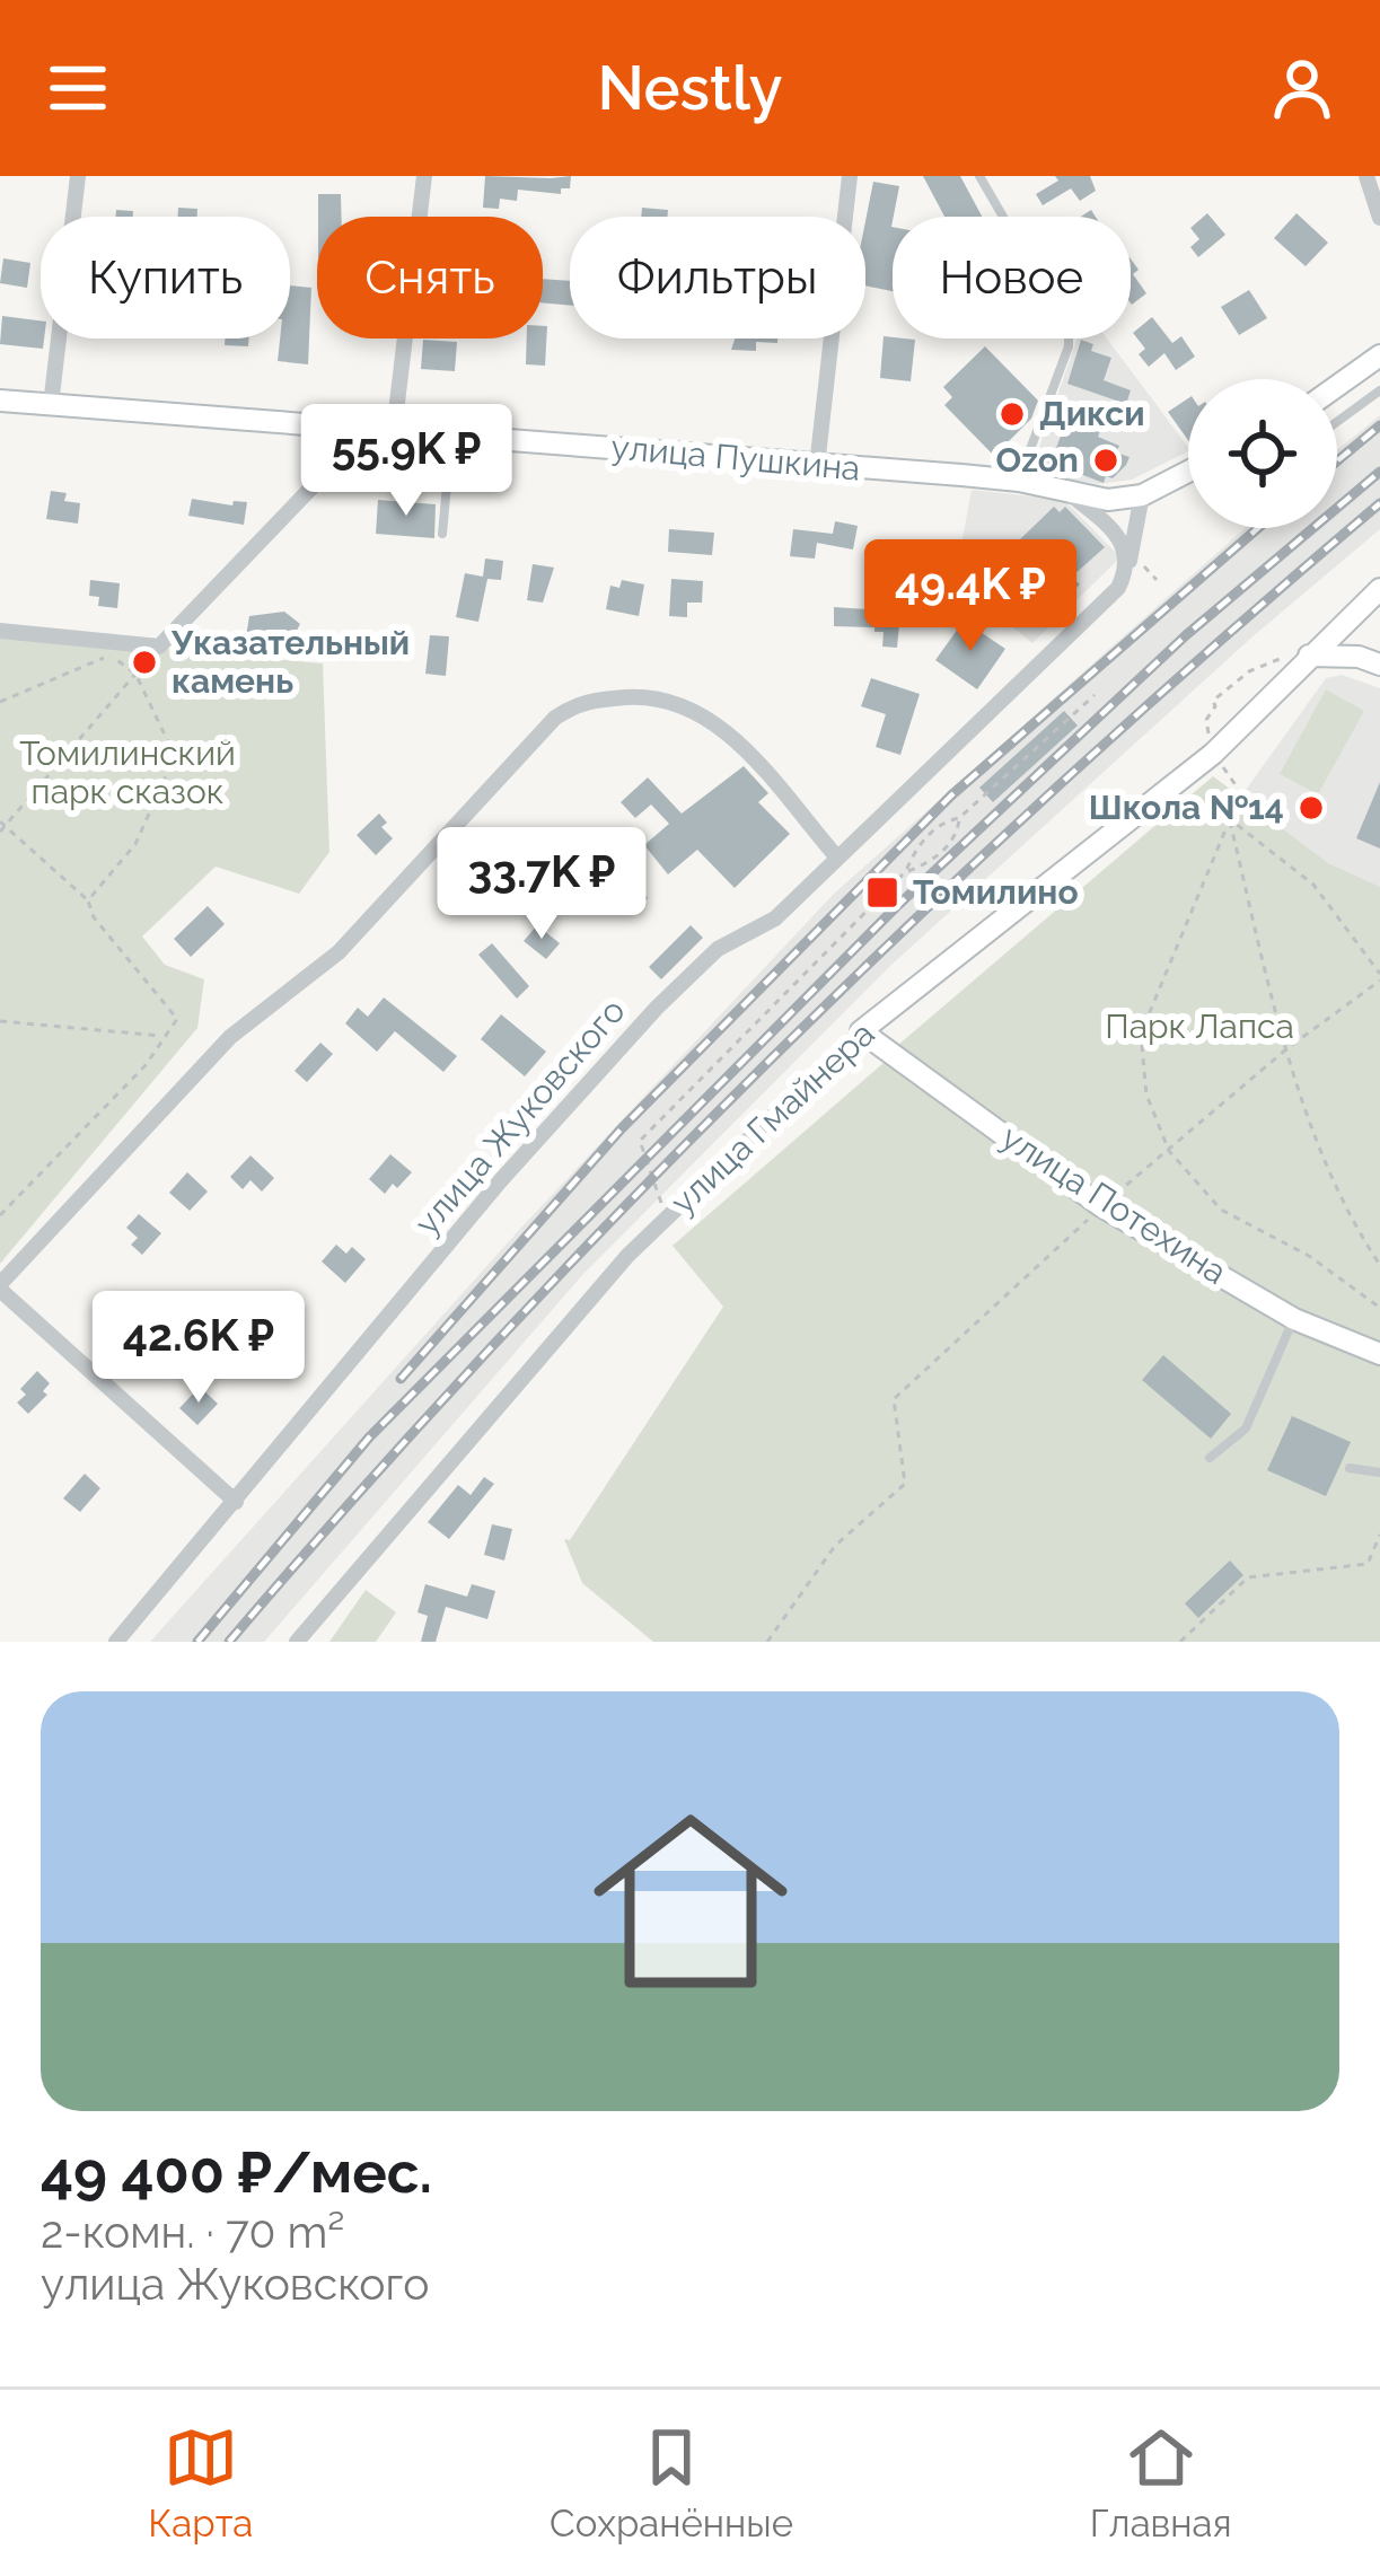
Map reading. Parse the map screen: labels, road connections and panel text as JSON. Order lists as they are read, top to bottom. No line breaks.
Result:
{"streets":{"street":["улица Пушкина","улица Жуковского","улица Гмайнера","улица Потехина"]},"crossings":[["улица Пушкина","улица Жуковского"],["улица Гмайнера","улица Потехина"]],"parks":["Томилинский парк сказок","Парк Лапса"],"places":{"other":["Дикси","Ozon","Указательный камень","Школа №14"],"transit":["Томилино"]},"page":{"header":"Nestly","chip":["Купить","Снять","Фильтры","Новое"],"price":["55.9K ₽","49.4K ₽","33.7K ₽","42.6K ₽"],"list":[{"name":"49 400 ₽/мес.","note":"2-комн. · 70 m² · улица Жуковского"}],"tabs":["Карта","Сохранённые","Главная"]}}
